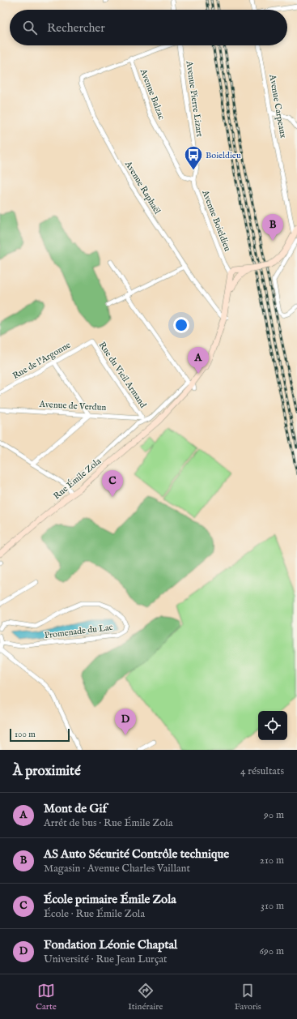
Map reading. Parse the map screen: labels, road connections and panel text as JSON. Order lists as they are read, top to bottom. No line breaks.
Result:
{"streets":{"main road":["Rue Émile Zola"],"street":["Avenue Balzac","Avenue Pierre Lizart","Avenue Carpeaux","Avenue Raphaël","Avenue Boieldieu","Rue de l'Argonne","Rue du Vieil Armand","Avenue de Verdun","Promenade du Lac"]},"crossings":[["Avenue Balzac","Avenue Pierre Lizart"],["Avenue Balzac","Avenue Raphaël"],["Avenue Balzac","Avenue Boieldieu"],["Avenue Pierre Lizart","Avenue Boieldieu"],["Avenue Raphaël","Rue Émile Zola"],["Avenue Boieldieu","Rue Émile Zola"],["Rue de l'Argonne","Rue du Vieil Armand"],["Rue du Vieil Armand","Avenue de Verdun"]],"places":{"bus stop":["Boieldieu"]},"scale_bar":"100 m","page":{"search":"Rechercher","pins":["B","A","C","D"],"scale":"100 m","heading":["À proximité","4 résultats"],"list":[{"mark":"A","name":"Mont de Gif","note":"Arrêt de bus · Rue Émile Zola","value":"90 m"},{"mark":"B","name":"AS Auto Sécurité Contrôle technique","note":"Magasin · Avenue Charles Vaillant","value":"210 m"},{"mark":"C","name":"École primaire Émile Zola","note":"École · Rue Émile Zola","value":"310 m"},{"mark":"D","name":"Fondation Léonie Chaptal","note":"Université · Rue Jean Lurçat","value":"690 m"}],"nav":["Carte","Itinéraire","Favoris"]}}
